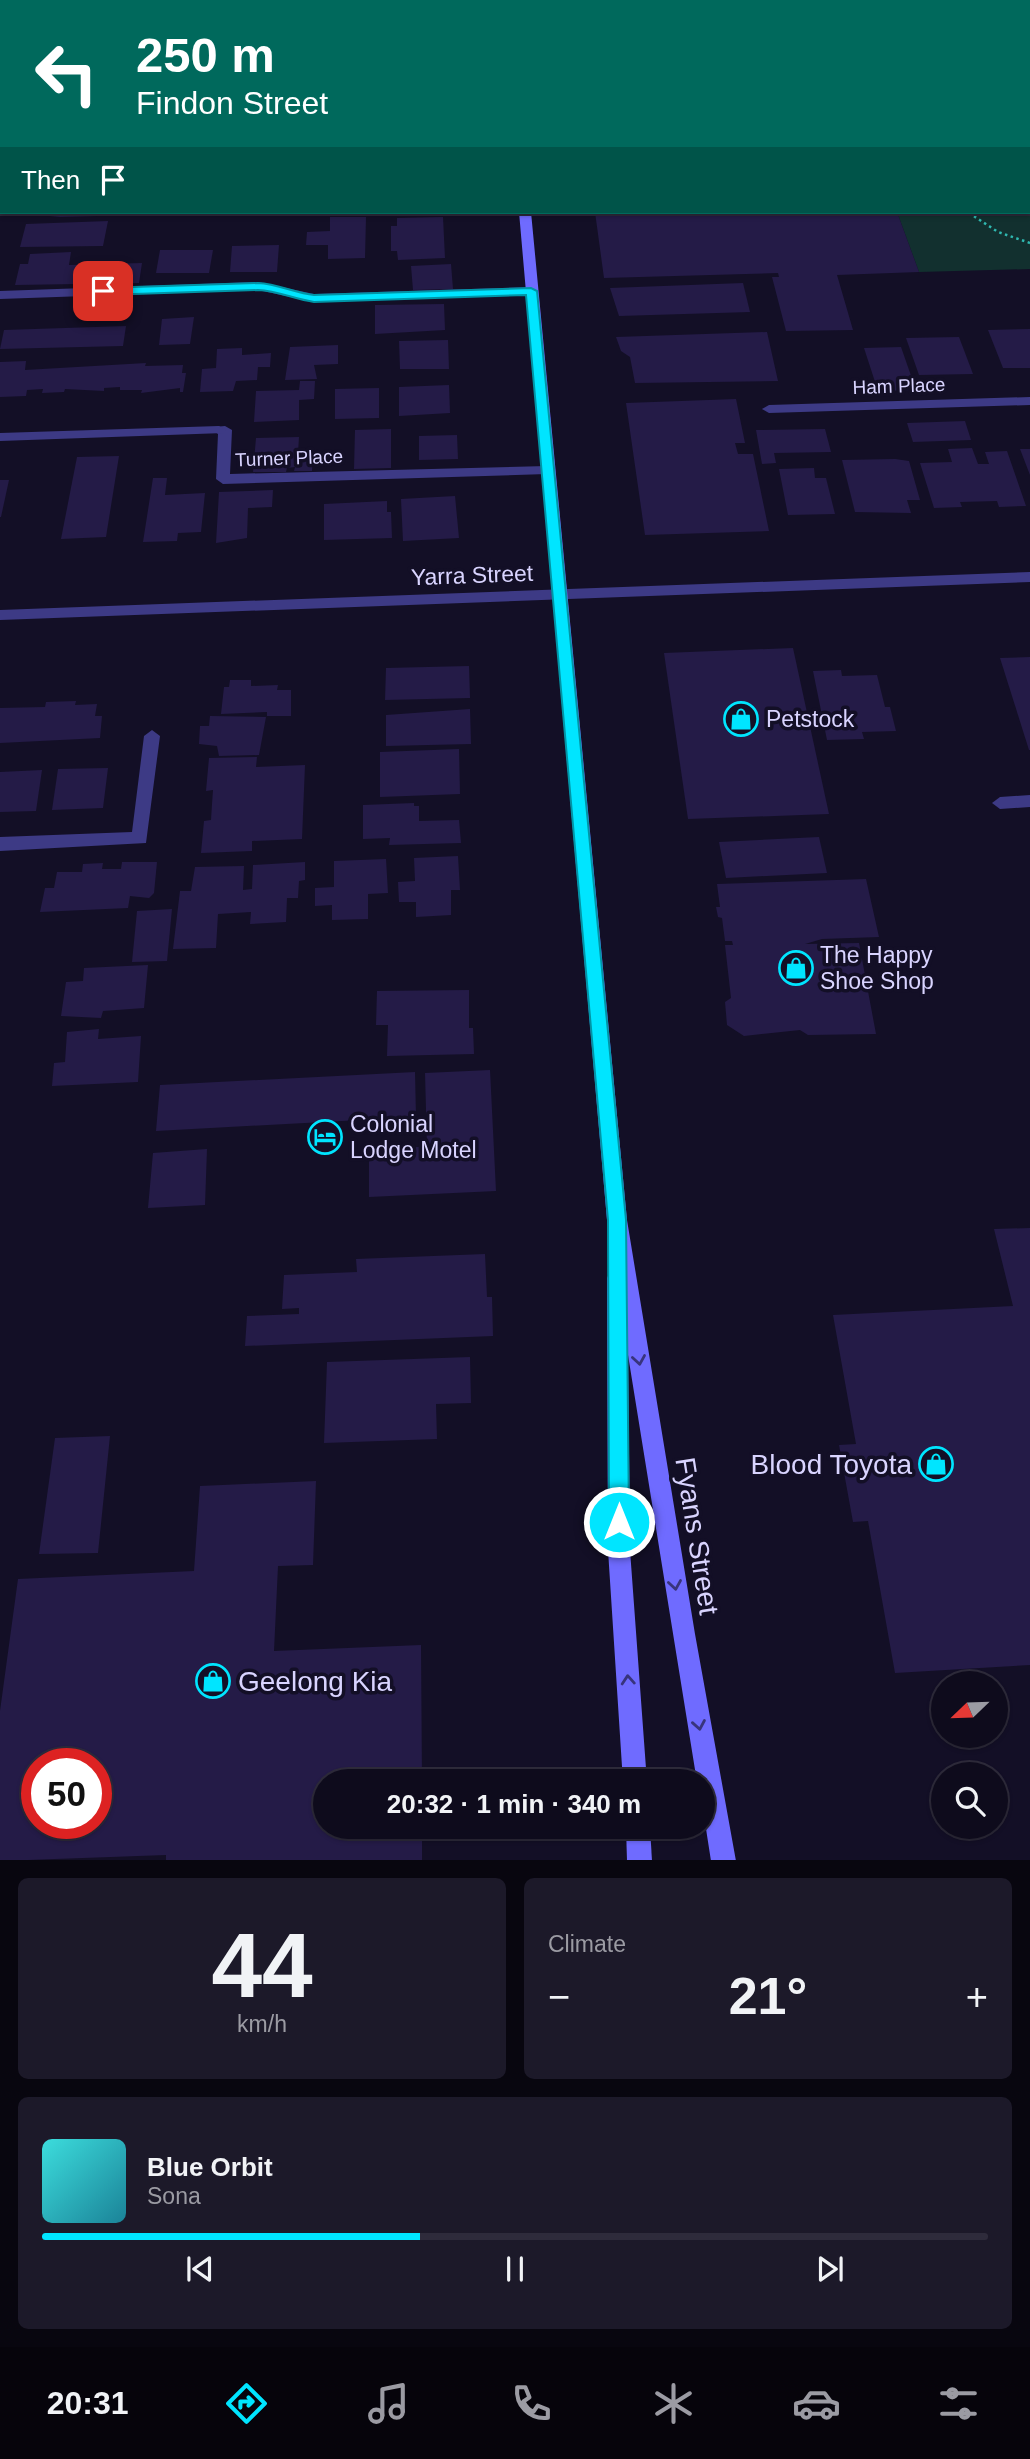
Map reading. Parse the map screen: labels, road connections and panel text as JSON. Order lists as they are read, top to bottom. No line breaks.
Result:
{"streets":{"main road":["Fyans Street"],"street":["Ham Place","Turner Place","Yarra Street"]},"crossings":[["Turner Place","Fyans Street"],["Yarra Street","Fyans Street"]],"places":{"shop":["Petstock","The Happy Shoe Shop","Blood Toyota","Geelong Kia"],"hotel":["Colonial Lodge Motel"]},"north":"bottom left","page":{"turn":["250 m","Findon Street"],"then":"Then","limit":"50","trip":"20:32 · 1 min · 340 m","tile":[["44","km/h"],"Climate"],"heat":["−","21°","+"],"song":["Blue Orbit","Sona"],"tabs":"20:31"}}
